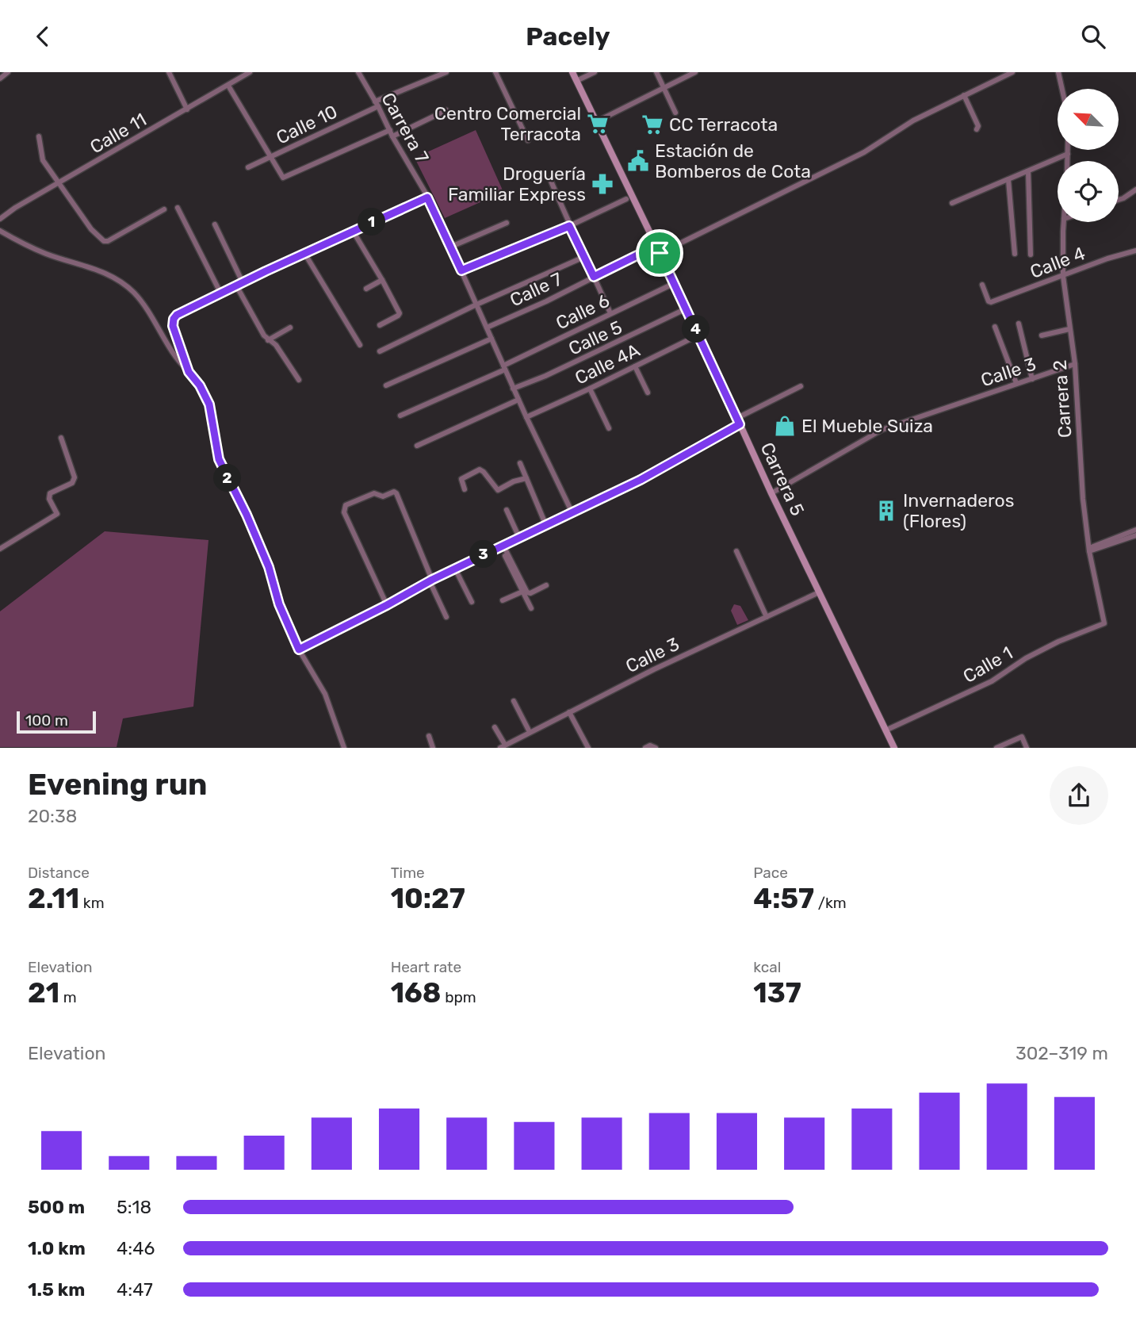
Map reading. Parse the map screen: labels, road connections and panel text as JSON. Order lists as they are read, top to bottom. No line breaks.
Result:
{"streets":{"main road":["Carrera 5"],"street":["Calle 10","Carrera 7","Calle 11","Calle 4","Calle 7","Calle 6","Calle 5","Calle 4A","Calle 3","Carrera 2","Calle 1"]},"crossings":[["Calle 10","Carrera 7"],["Carrera 7","Calle 7"],["Carrera 7","Calle 6"],["Carrera 7","Calle 5"],["Carrera 7","Calle 4A"],["Calle 4","Carrera 2"],["Calle 7","Carrera 5"],["Calle 6","Carrera 5"],["Calle 5","Carrera 5"],["Calle 4A","Carrera 5"],["Calle 3","Carrera 2"],["Calle 3","Carrera 5"],["Carrera 2","Calle 1"],["Carrera 5","Calle 1"]],"places":{"supermarket":["Centro Comercial Terracota","CC Terracota"],"public building":["Estación de Bomberos de Cota"],"pharmacy":["Droguería Familiar Express"],"shop":["El Mueble Suiza"],"building":["Invernaderos (Flores)"]},"scale_bar":"100 m","north":"top left","page":{"header":"Pacely","pins":["1","4","2","3"],"scale":"100 m","heading":["Evening run","20:38"],"stats":[["Distance","2.11 km"],["Time","10:27"],["Pace","4:57 /km"],["Elevation","21 m"],["Heart rate","168 bpm"],["kcal","137"]],"chart":["Elevation","302–319 m"],"list":[{"name":"500 m","note":"5:18"},{"name":"1.0 km","note":"4:46"},{"name":"1.5 km","note":"4:47"}]}}
